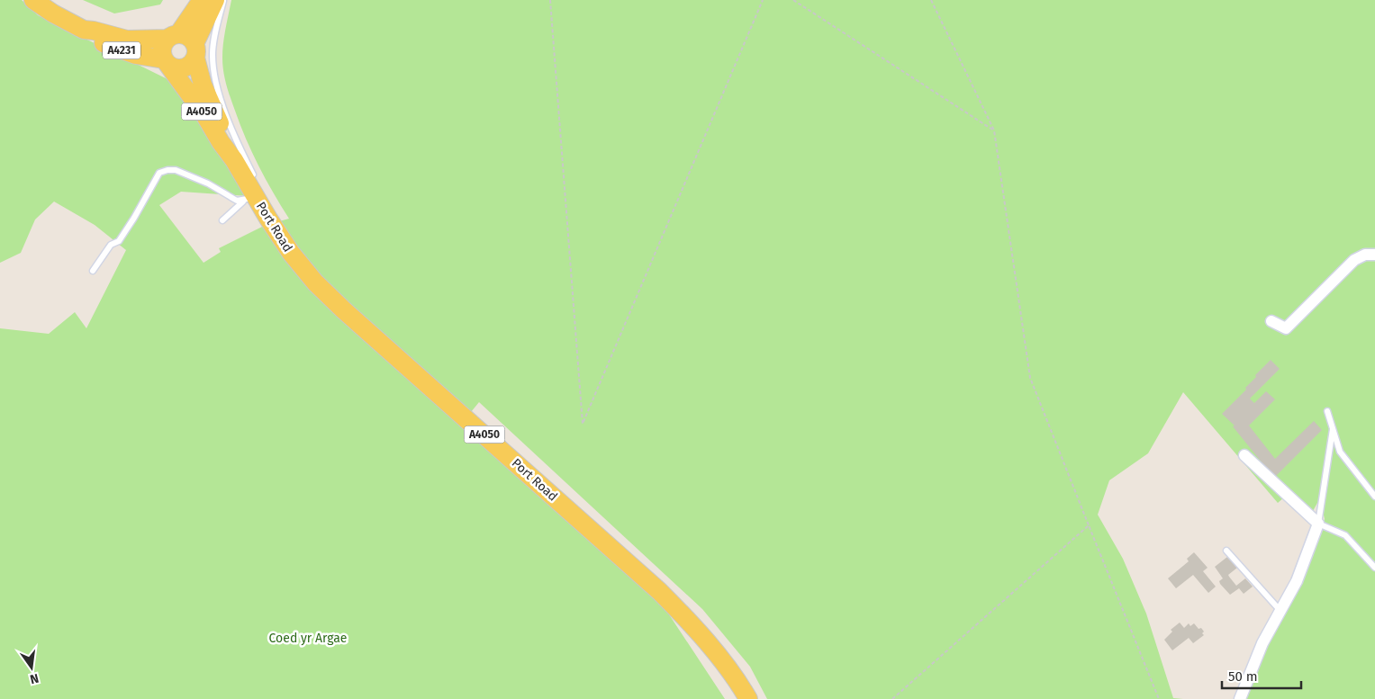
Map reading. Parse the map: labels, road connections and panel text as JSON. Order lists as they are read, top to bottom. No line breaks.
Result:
{"streets":{"main road":["A4231","A4050","Port Road"]},"crossings":[["A4231","Port Road"]],"parks":["Coed yr Argae"],"scale_bar":"50 m","north":"bottom"}
